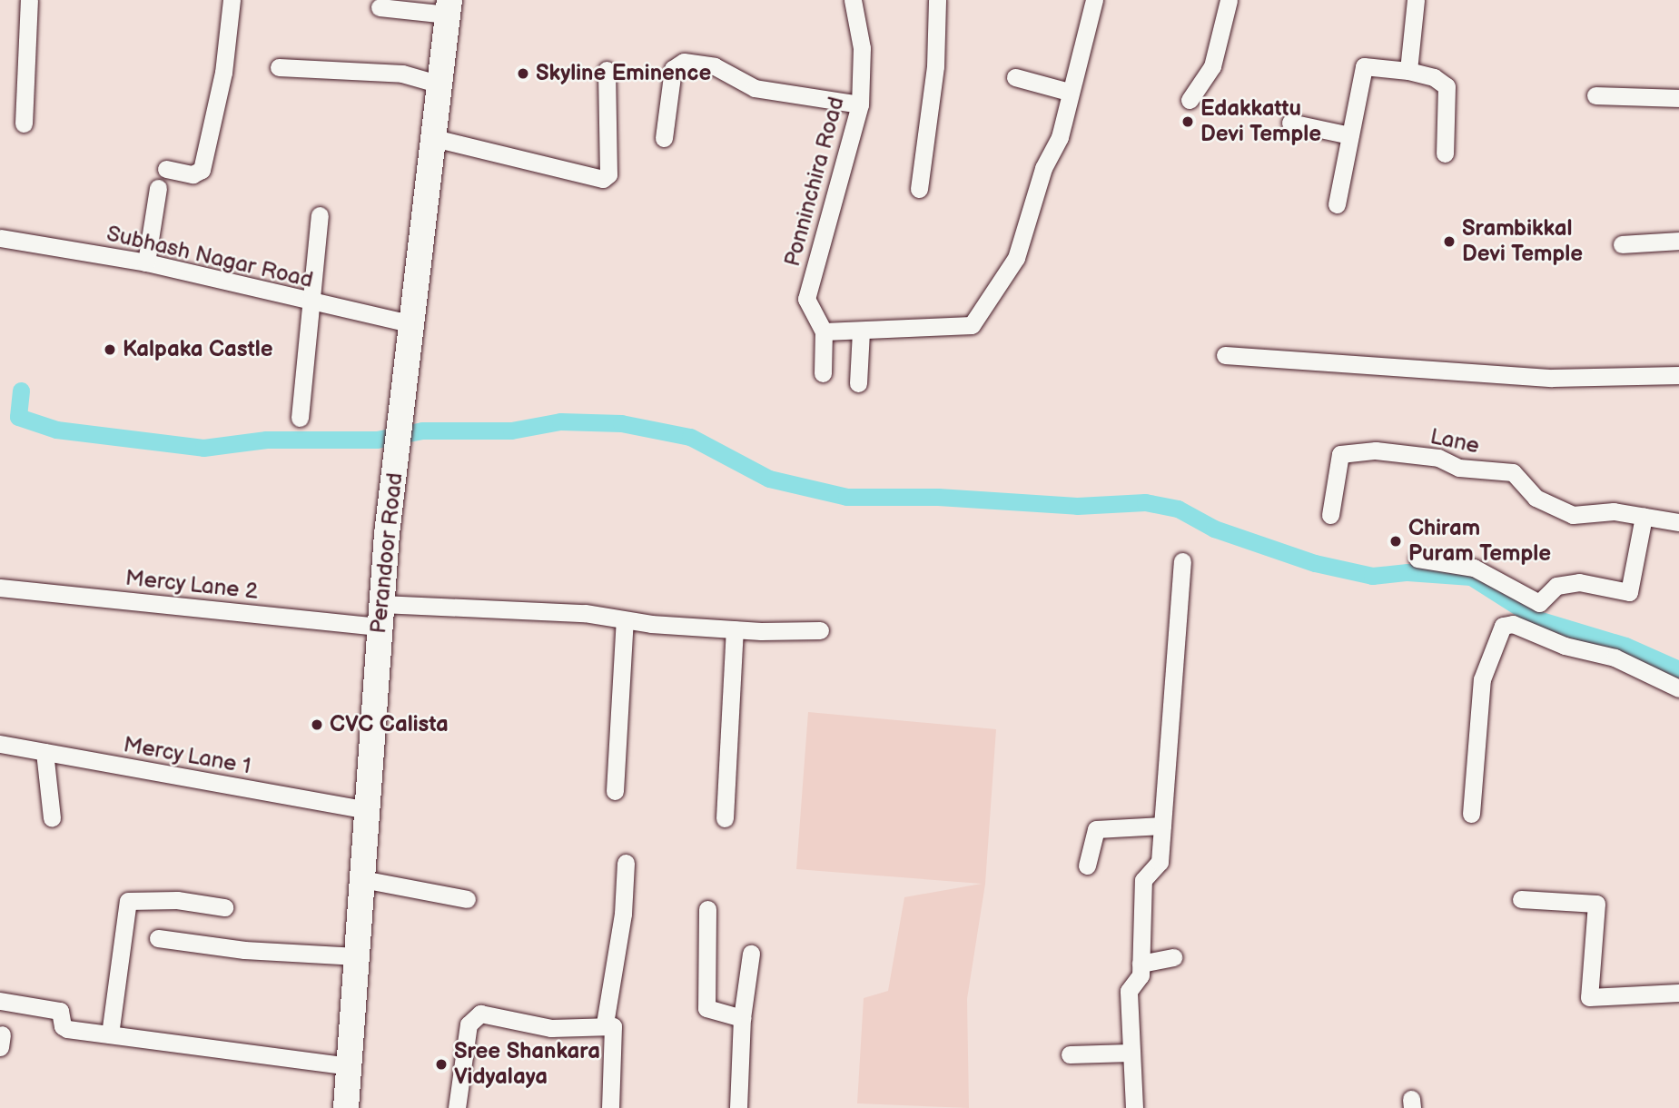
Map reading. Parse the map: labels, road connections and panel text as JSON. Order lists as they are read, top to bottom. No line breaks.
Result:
{"streets":{"main road":["Perandoor Road"],"street":["Ponninchira Road","Subhash Nagar Road","Lane","Mercy Lane 2","Mercy Lane 1"]},"crossings":[["Subhash Nagar Road","Perandoor Road"],["Perandoor Road","Mercy Lane 2"],["Perandoor Road","Mercy Lane 1"]],"places":["Skyline Eminence","Edakkattu Devi Temple","Srambikkal Devi Temple","Kalpaka Castle","Chiram Puram Temple","CVC Calista","Sree Shankara Vidyalaya"]}
